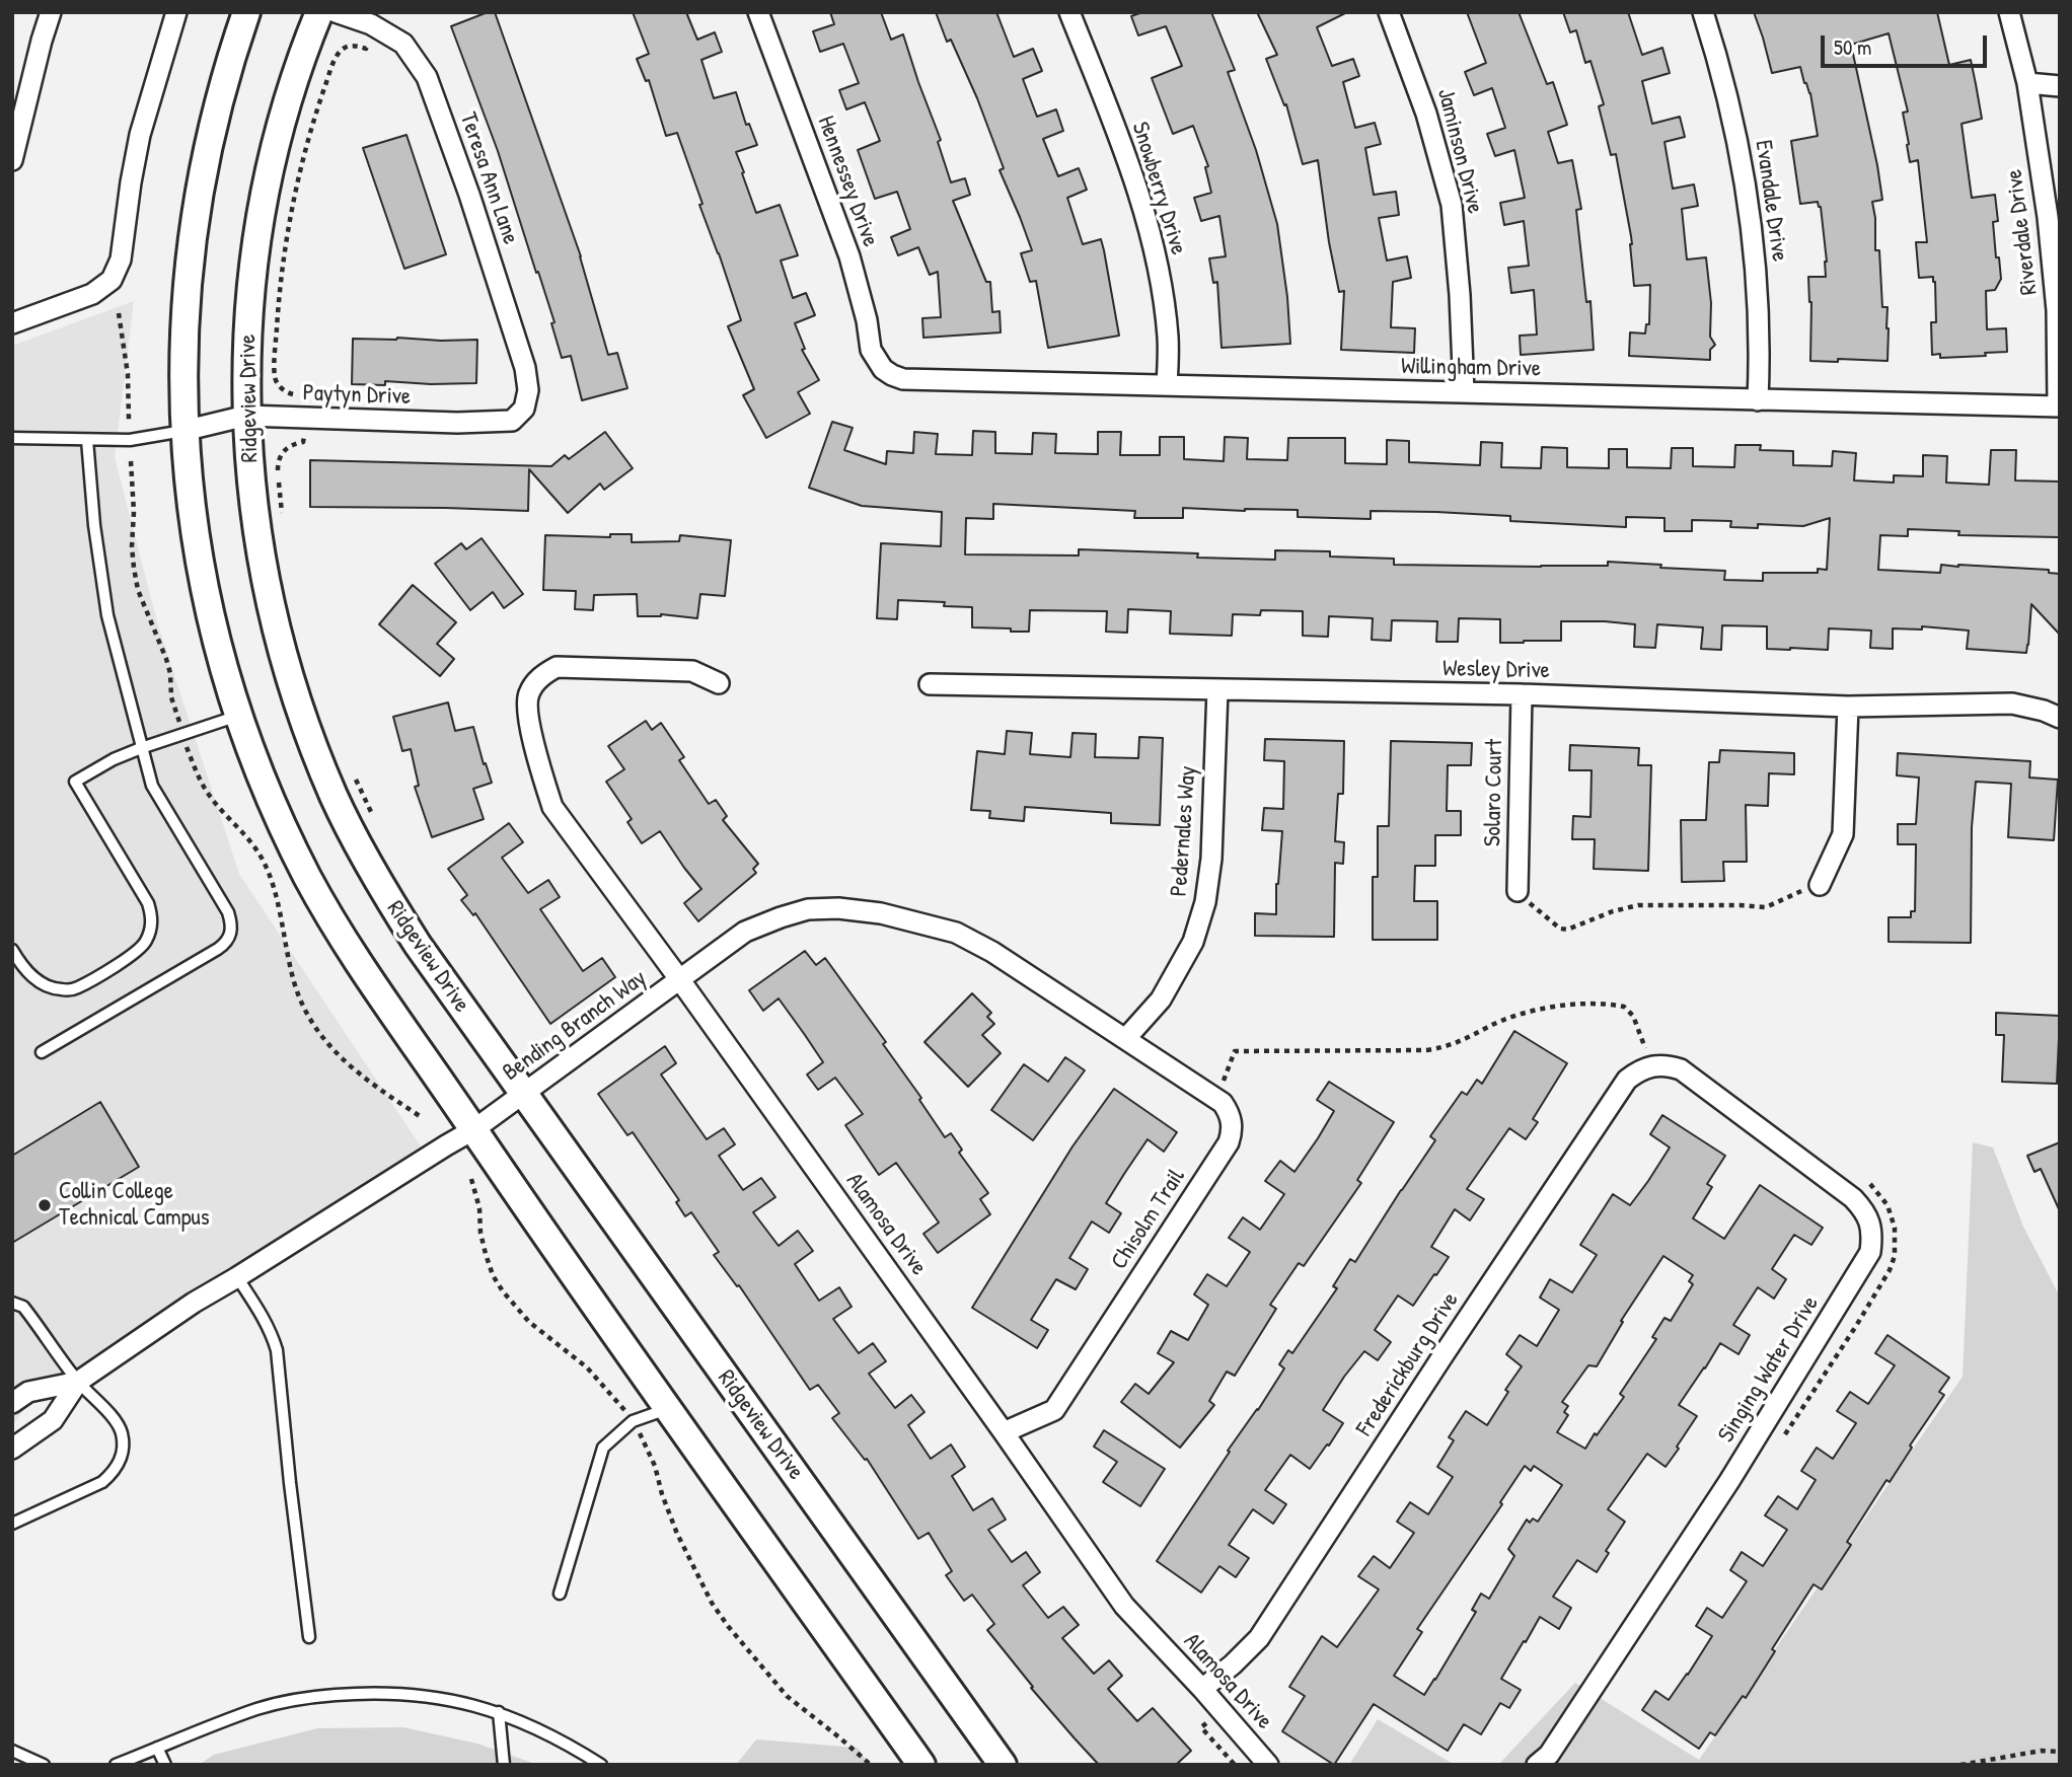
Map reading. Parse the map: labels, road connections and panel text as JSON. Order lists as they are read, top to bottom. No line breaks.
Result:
{"streets":{"main road":["Ridgeview Drive"],"street":["Jaminson Drive","Teresa Ann Lane","Hennessey Drive","Snowberry Drive","Evandale Drive","Riverdale Drive","Willingham Drive","Paytyn Drive","Wesley Drive","Solaro Court","Pedernales Way","Bending Branch Way","Chisolm Trail","Alamosa Drive","Frederickburg Drive","Singing Water Drive"]},"crossings":[["Jaminson Drive","Willingham Drive"],["Teresa Ann Lane","Paytyn Drive"],["Hennessey Drive","Willingham Drive"],["Snowberry Drive","Willingham Drive"],["Evandale Drive","Willingham Drive"],["Riverdale Drive","Willingham Drive"],["Paytyn Drive","Ridgeview Drive"],["Ridgeview Drive","Bending Branch Way"],["Wesley Drive","Solaro Court"],["Wesley Drive","Pedernales Way"],["Pedernales Way","Bending Branch Way"],["Pedernales Way","Chisolm Trail"],["Bending Branch Way","Chisolm Trail"],["Bending Branch Way","Alamosa Drive"],["Chisolm Trail","Alamosa Drive"],["Alamosa Drive","Frederickburg Drive"],["Frederickburg Drive","Singing Water Drive"]],"places":["Collin College Technical Campus"],"scale_bar":"50 m"}
